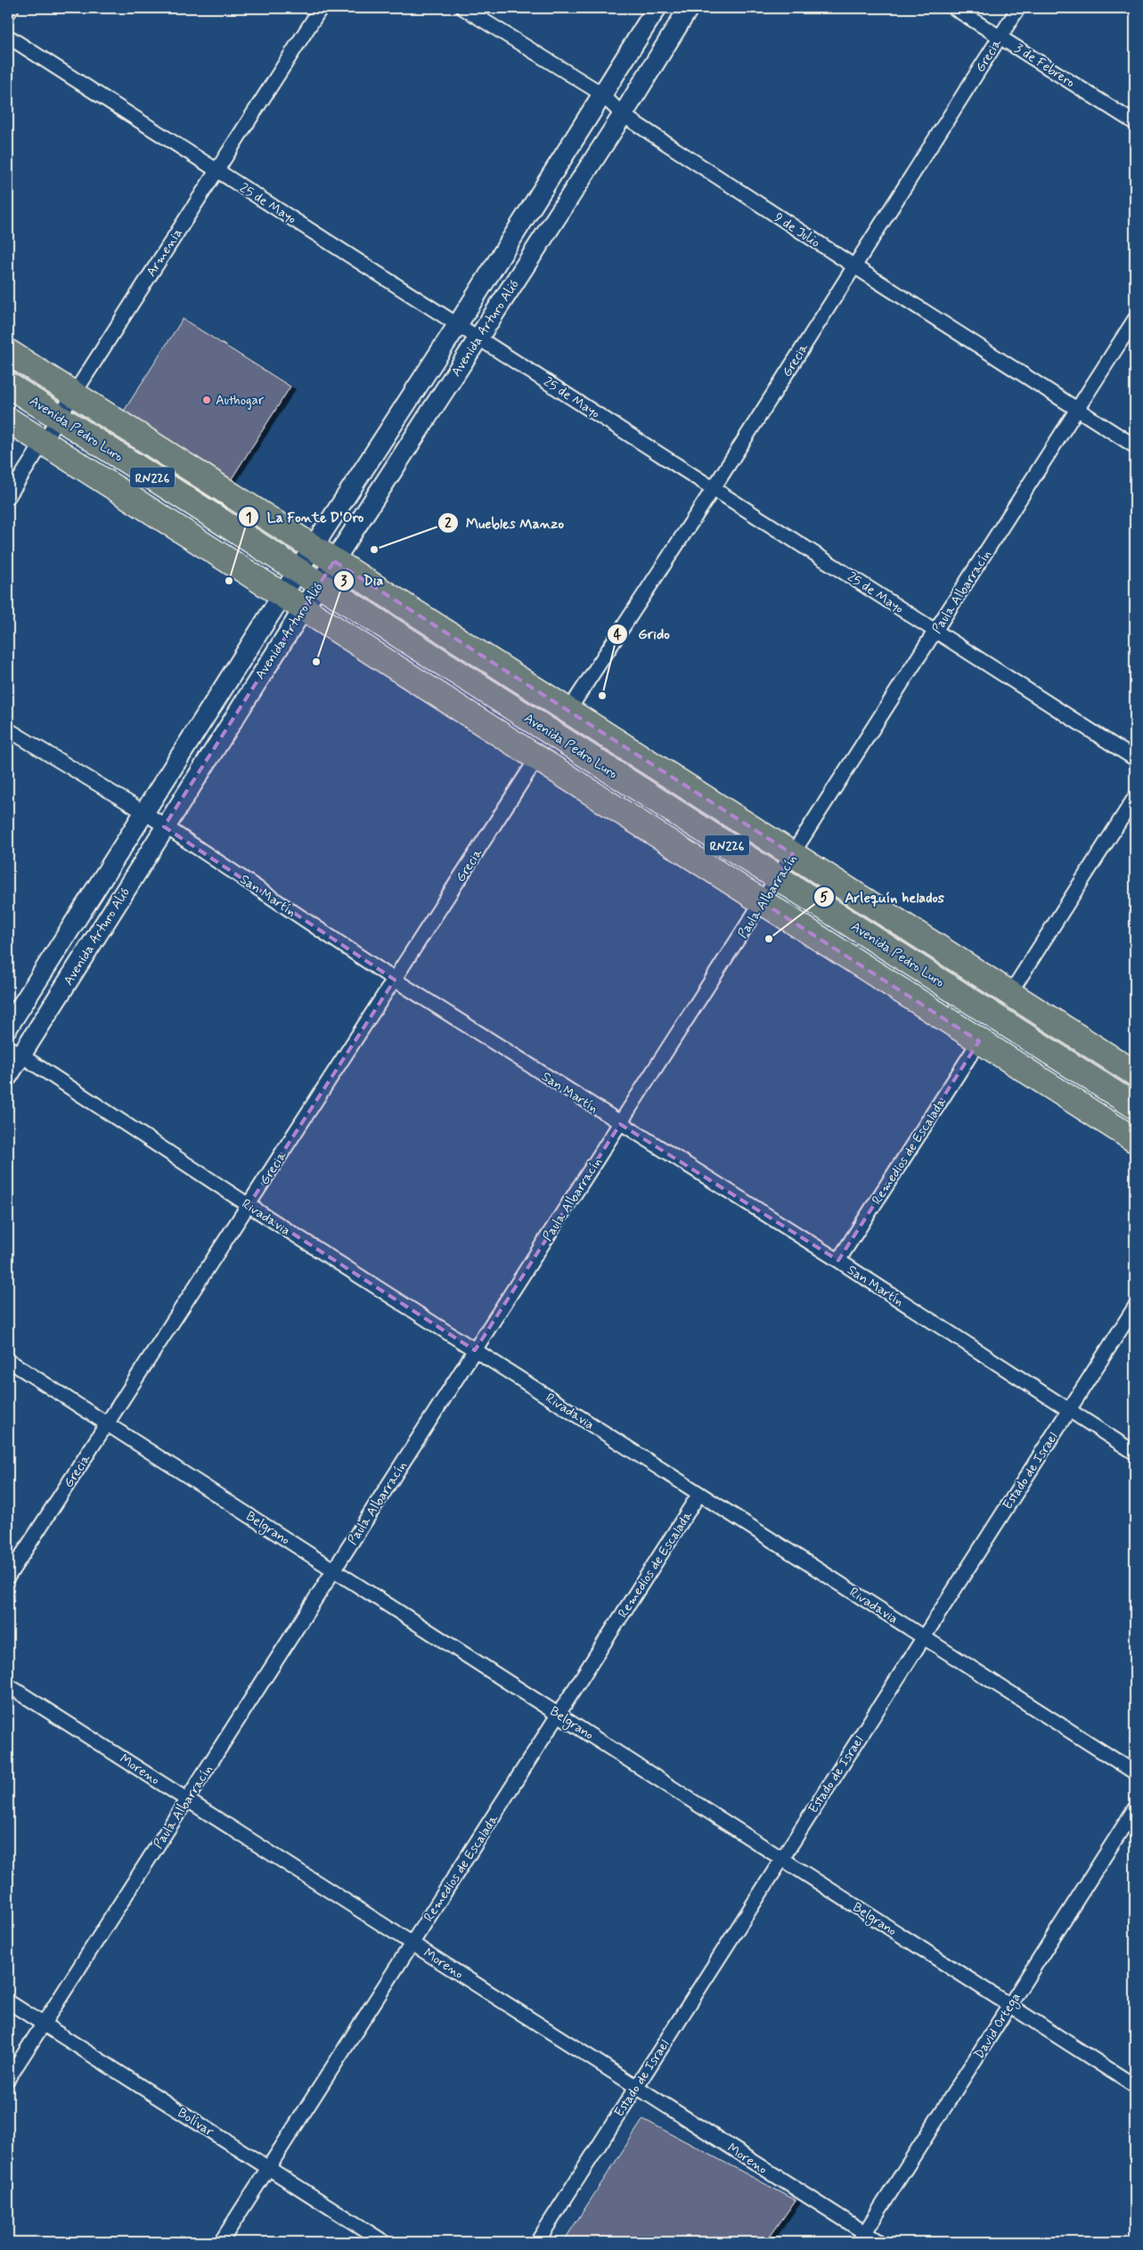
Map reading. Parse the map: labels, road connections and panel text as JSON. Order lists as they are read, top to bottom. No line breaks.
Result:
{"streets":{"highway":["Avenida Pedro Luro","RN226"],"main road":["Avenida Arturo Alió"],"street":["Grecia","3 de Febrero","25 de Mayo","9 de Julio","Armenia","Paula Albarracín","San Martín","Remedios de Escalada","Rivadavia","Estado de Israel","Belgrano","Moreno","David Ortega","Bolívar"]},"crossings":[["Grecia","3 de Febrero"],["Grecia","25 de Mayo"],["Grecia","9 de Julio"],["Grecia","Avenida Pedro Luro"],["Grecia","San Martín"],["Grecia","Rivadavia"],["Grecia","Belgrano"],["25 de Mayo","Armenia"],["25 de Mayo","Avenida Arturo Alió"],["25 de Mayo","Paula Albarracín"],["9 de Julio","Avenida Arturo Alió"],["9 de Julio","Paula Albarracín"],["Armenia","Avenida Pedro Luro"],["Avenida Arturo Alió","Avenida Pedro Luro"],["Avenida Arturo Alió","San Martín"],["Avenida Arturo Alió","Rivadavia"],["Avenida Pedro Luro","Paula Albarracín"],["Paula Albarracín","San Martín"],["Paula Albarracín","Rivadavia"],["Paula Albarracín","Belgrano"],["Paula Albarracín","Moreno"],["Paula Albarracín","Bolívar"],["San Martín","Remedios de Escalada"],["San Martín","Estado de Israel"],["Remedios de Escalada","Rivadavia"],["Remedios de Escalada","Belgrano"],["Remedios de Escalada","Moreno"],["Remedios de Escalada","Bolívar"],["Rivadavia","Estado de Israel"],["Estado de Israel","Belgrano"],["Estado de Israel","Moreno"],["Belgrano","David Ortega"],["Moreno","David Ortega"]],"places":["Authogar","Muebles Manzo","La Fonte D'Oro","Dia","Grido","Arlequín helados"]}
